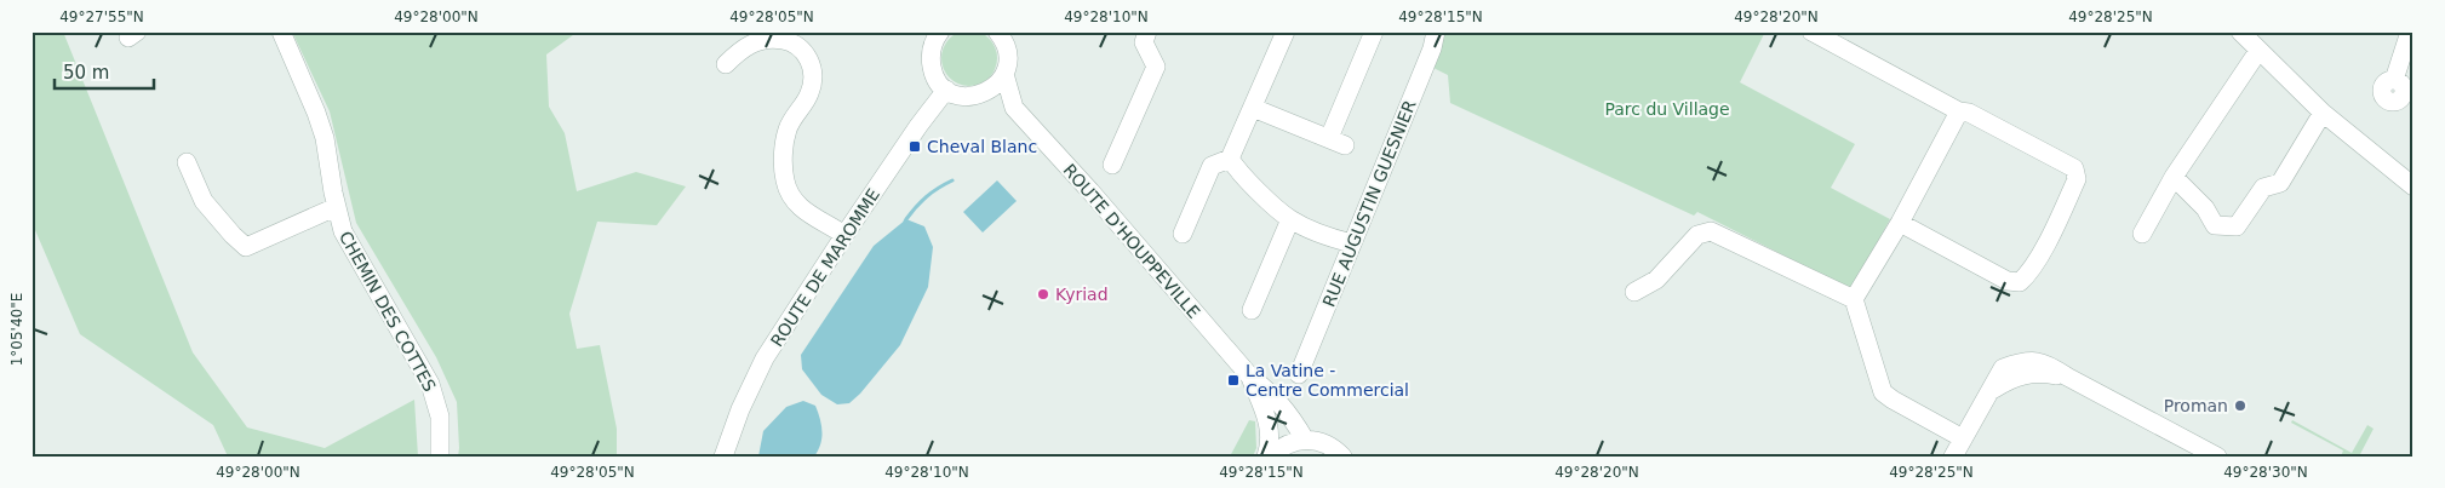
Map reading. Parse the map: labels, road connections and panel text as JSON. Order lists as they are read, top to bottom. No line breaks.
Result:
{"streets":{"street":["RUE AUGUSTIN GUESNIER","ROUTE D'HOUPPEVILLE","ROUTE DE MAROMME","CHEMIN DES COTTES"]},"crossings":[["ROUTE D'HOUPPEVILLE","ROUTE DE MAROMME"]],"parks":["Parc du Village"],"places":{"transit":["Cheval Blanc","La Vatine - Centre Commercial"],"other":["Kyriad","Proman"]},"scale_bar":"50 m","coordinates":["49°27'55\"N","49°28'00\"N","49°28'05\"N","49°28'10\"N","49°28'15\"N","49°28'20\"N","49°28'25\"N","1°05'40\"E","49°28'30\"N"]}
